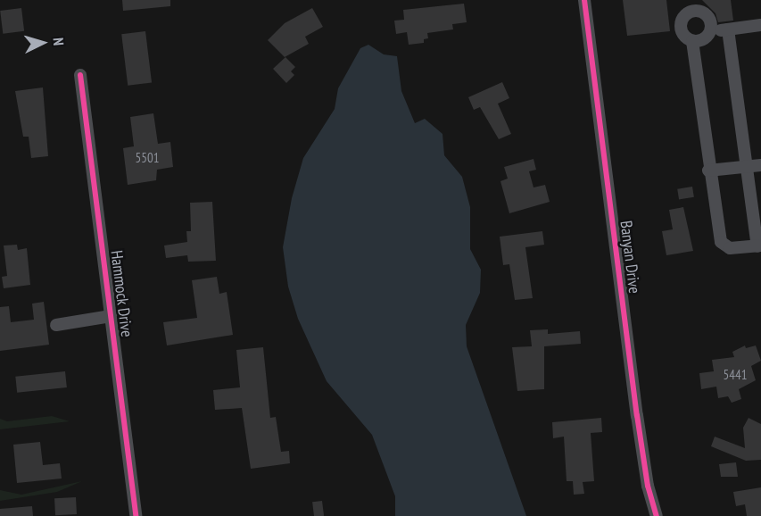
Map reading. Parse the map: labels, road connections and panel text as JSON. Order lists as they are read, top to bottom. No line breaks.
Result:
{"streets":{"street":["Banyan Drive","Hammock Drive"]},"house_numbers":["5501","5441"],"north":"right"}
